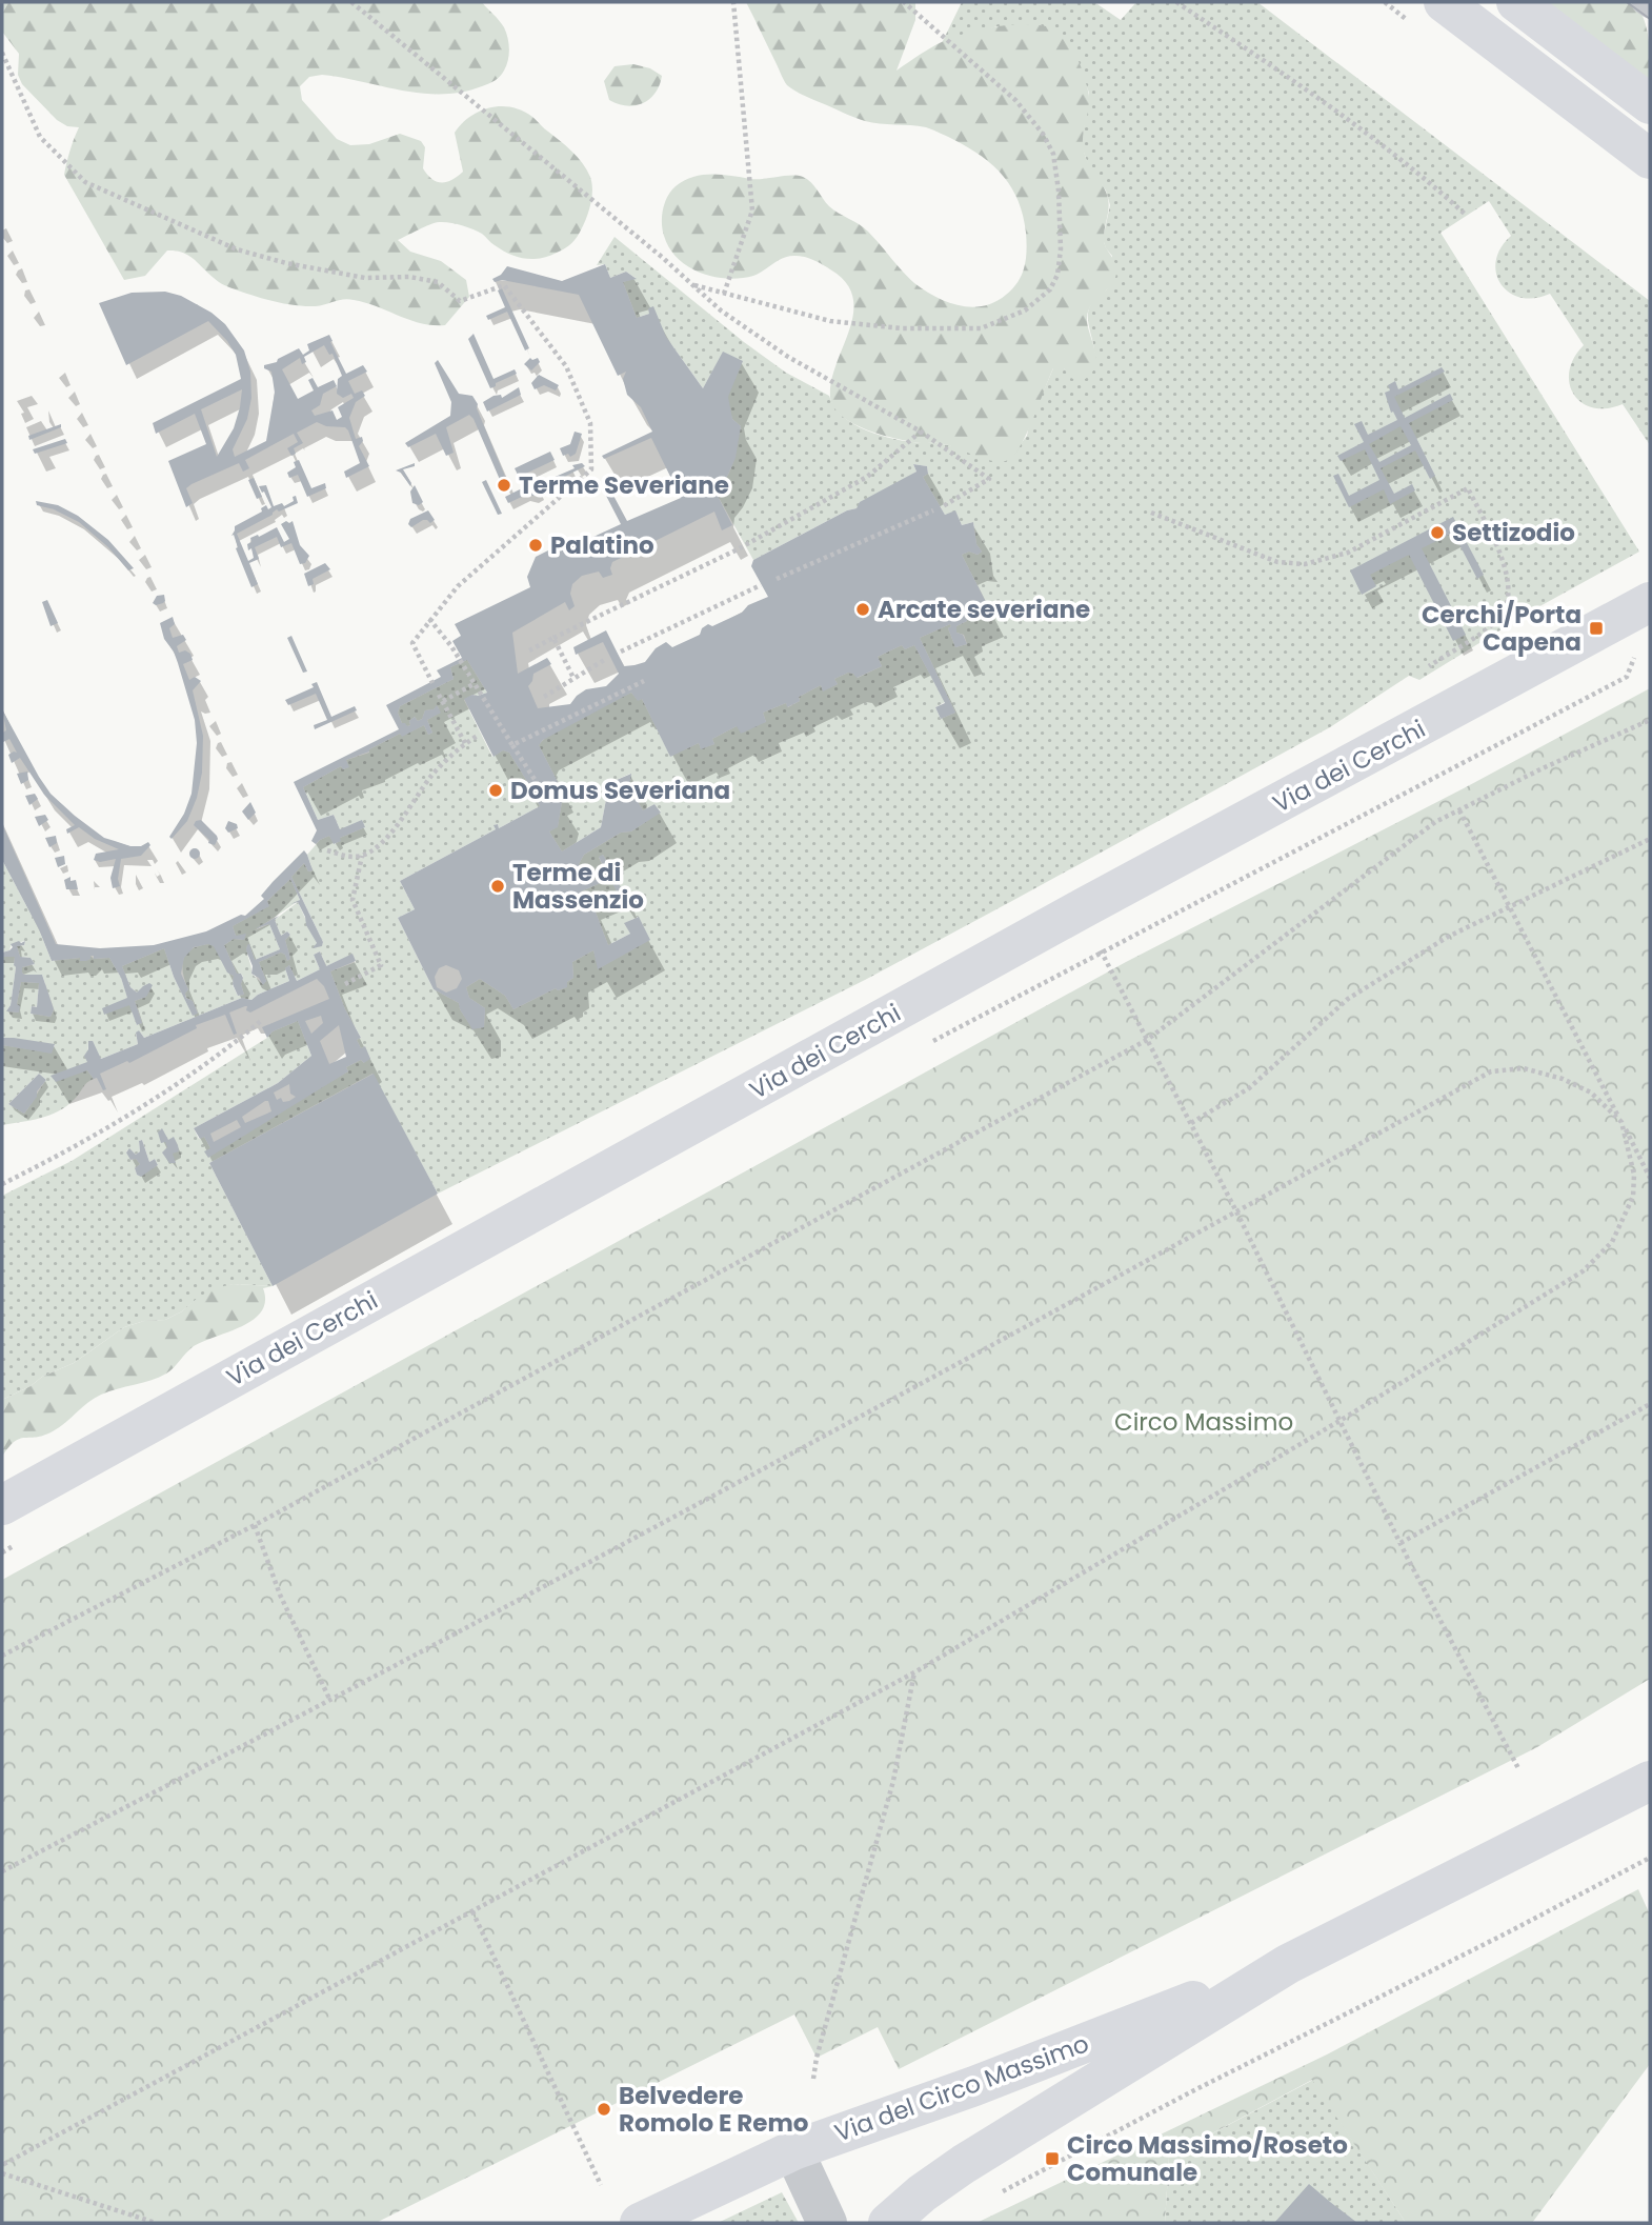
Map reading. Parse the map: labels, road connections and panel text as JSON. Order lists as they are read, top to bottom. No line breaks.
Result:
{"streets":{"main road":["Via dei Cerchi","Via del Circo Massimo"]},"parks":["Circo Massimo"],"places":{"other":["Terme Severiane","Settizodio","Palatino","Arcate severiane","Domus Severiana","Terme di Massenzio","Belvedere Romolo E Remo"],"transit":["Cerchi/Porta Capena","Circo Massimo/Roseto Comunale"]}}
